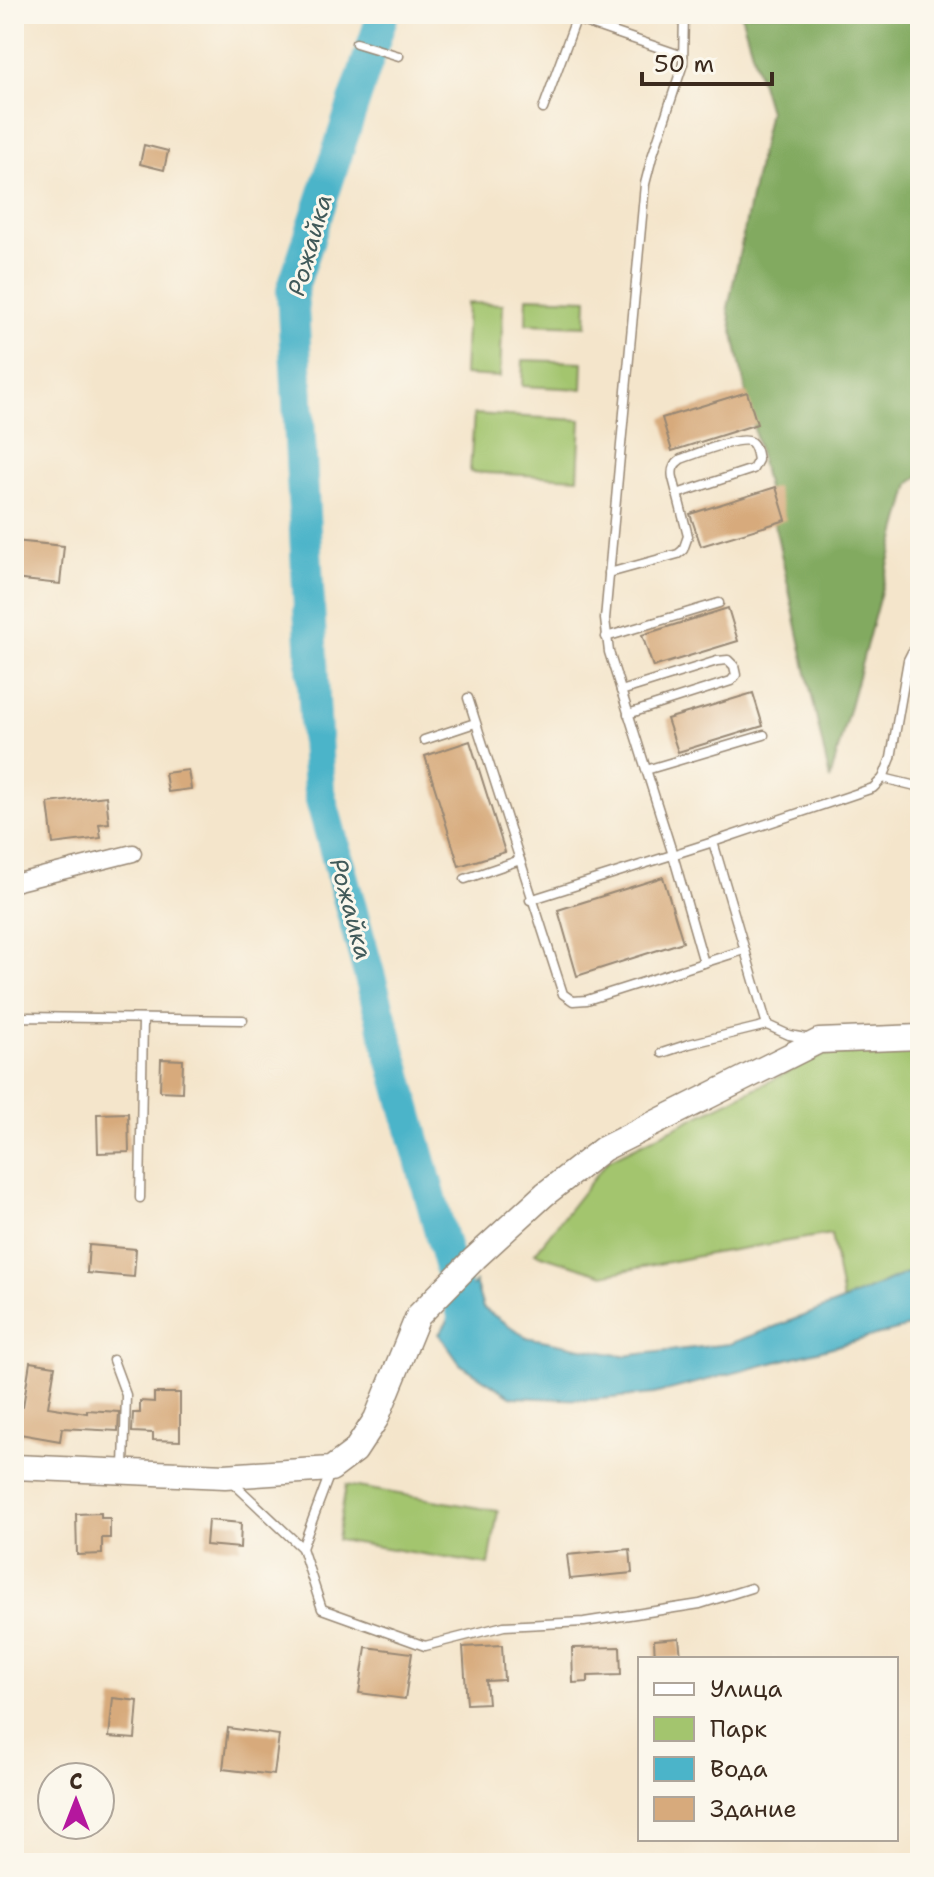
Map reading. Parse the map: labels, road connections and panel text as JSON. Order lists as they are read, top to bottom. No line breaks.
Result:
{"water":["Рожайка"],"legend":["Улица","Парк","Вода","Здание"],"scale_bar":"50 m","north":"top"}
